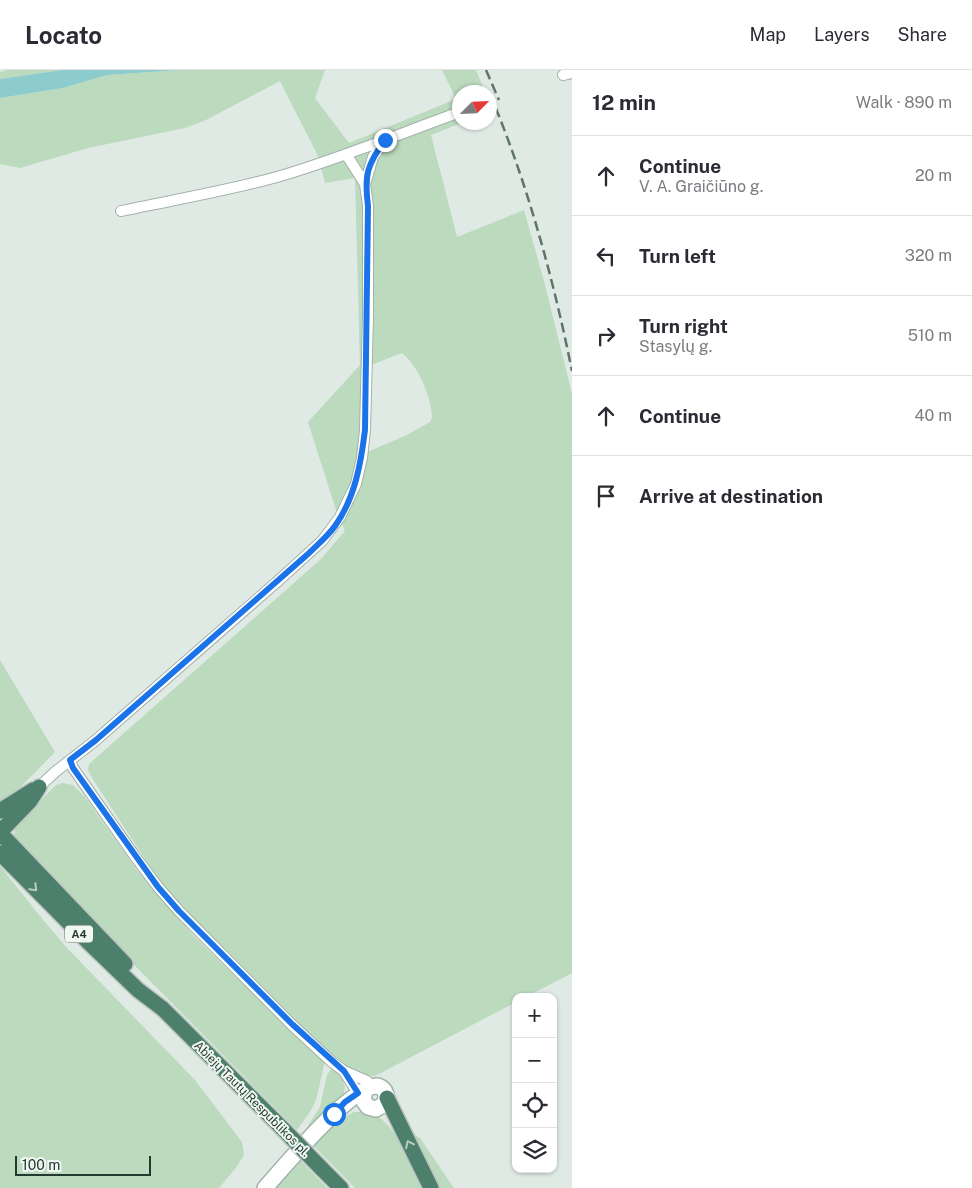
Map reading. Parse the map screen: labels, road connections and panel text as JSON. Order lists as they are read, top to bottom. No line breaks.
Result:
{"streets":{"highway":["A4","Abiejų Tautų Respublikos pl."]},"scale_bar":"100 m","north":"top right","page":{"header":"Locato","nav":["Map","Layers","Share"],"heading":["12 min","Walk · 890 m"],"list":[["Continue","V. A. Graičiūno g.","20 m"],["Turn left","320 m"],["Turn right","Stasylų g.","510 m"],["Continue","40 m"],"Arrive at destination"],"map_buttons":["+","−"],"scale":"100 m"}}
